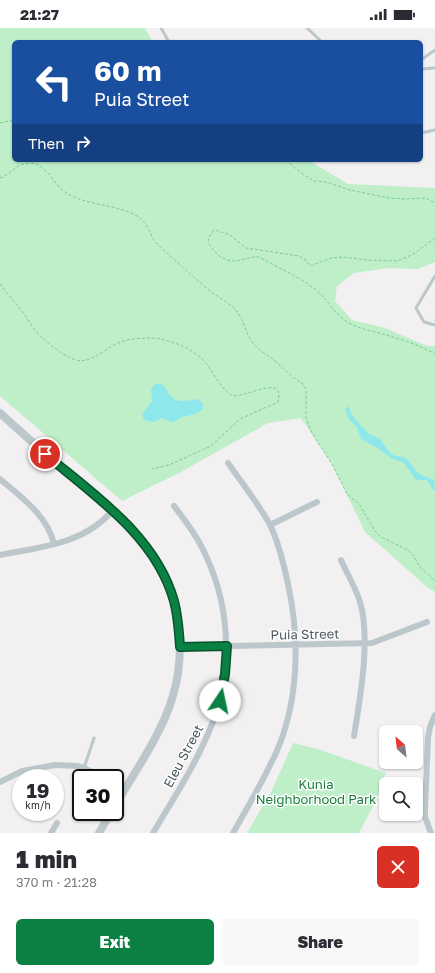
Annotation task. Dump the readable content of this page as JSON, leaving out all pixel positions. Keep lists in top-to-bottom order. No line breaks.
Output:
{"streets":{"street":["Puia Street","Eleu Street"]},"crossings":[["Puia Street","Eleu Street"]],"parks":["Kunia Neighborhood Park"],"north":"top left","page":{"status":"21:27","turn":["60 m","Puia Street"],"then":"Then","speed":"19 km/h","limit":"30","heading":["1 min","370 m · 21:28"],"buttons":["Exit","Share"]}}
